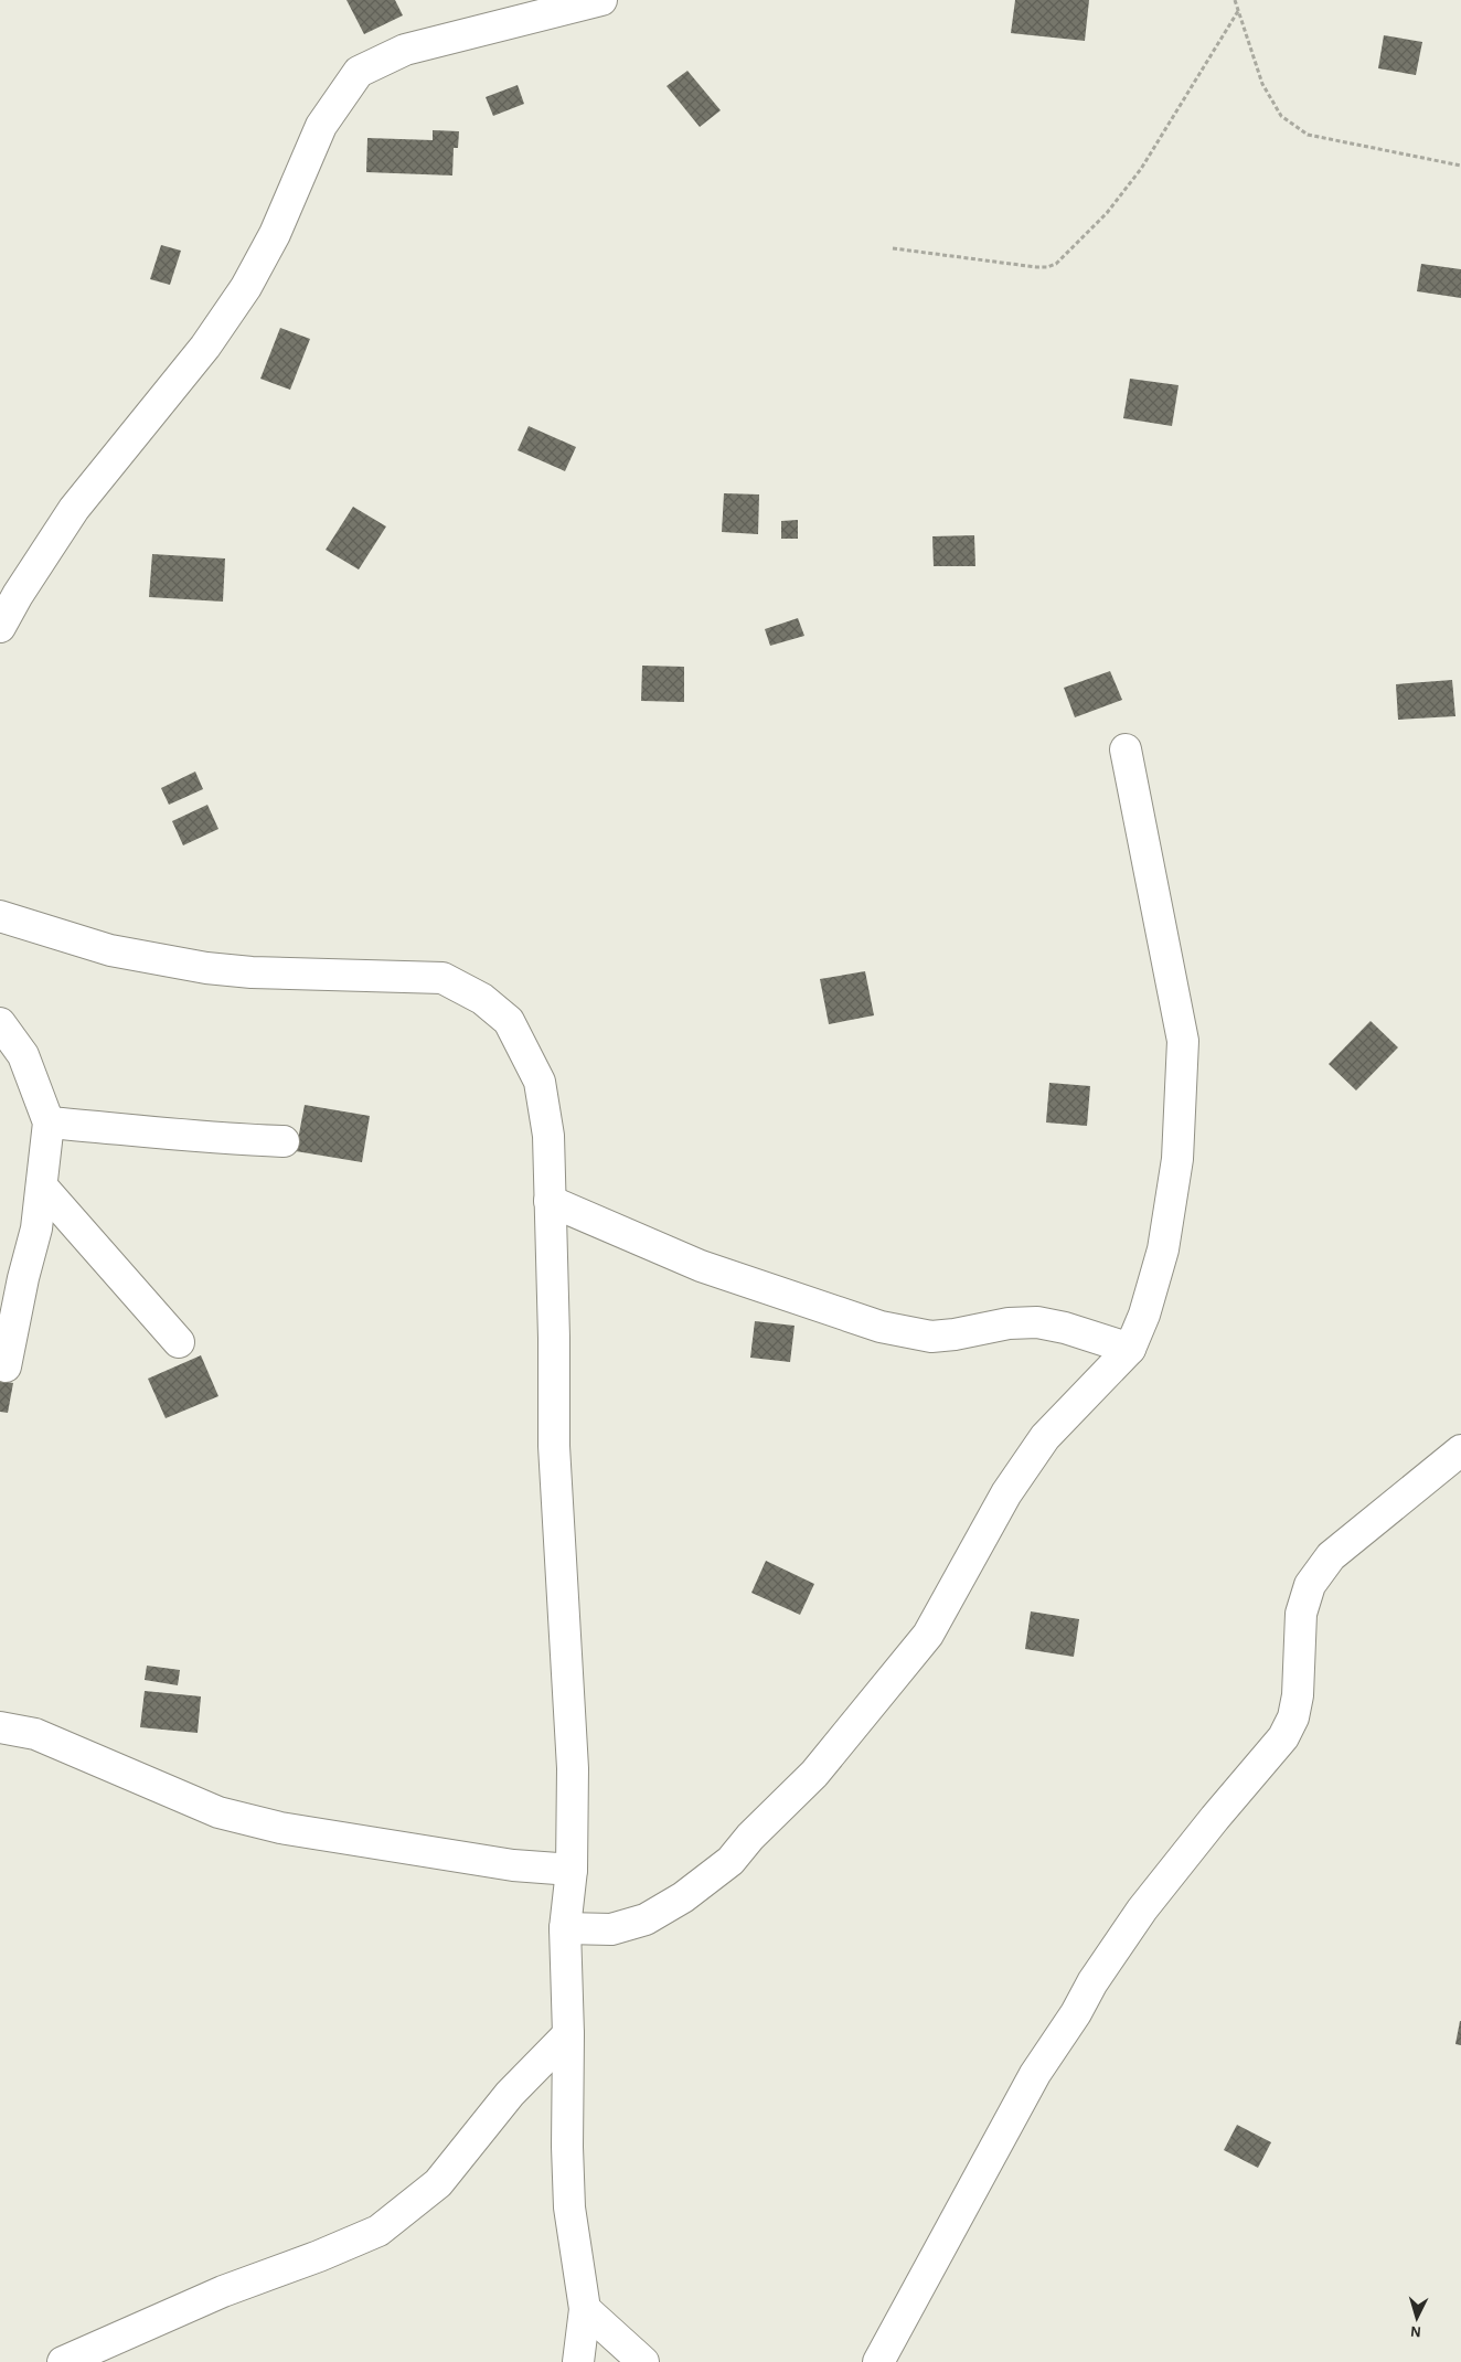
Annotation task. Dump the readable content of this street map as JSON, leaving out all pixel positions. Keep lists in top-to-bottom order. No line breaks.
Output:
{"north":"bottom"}
